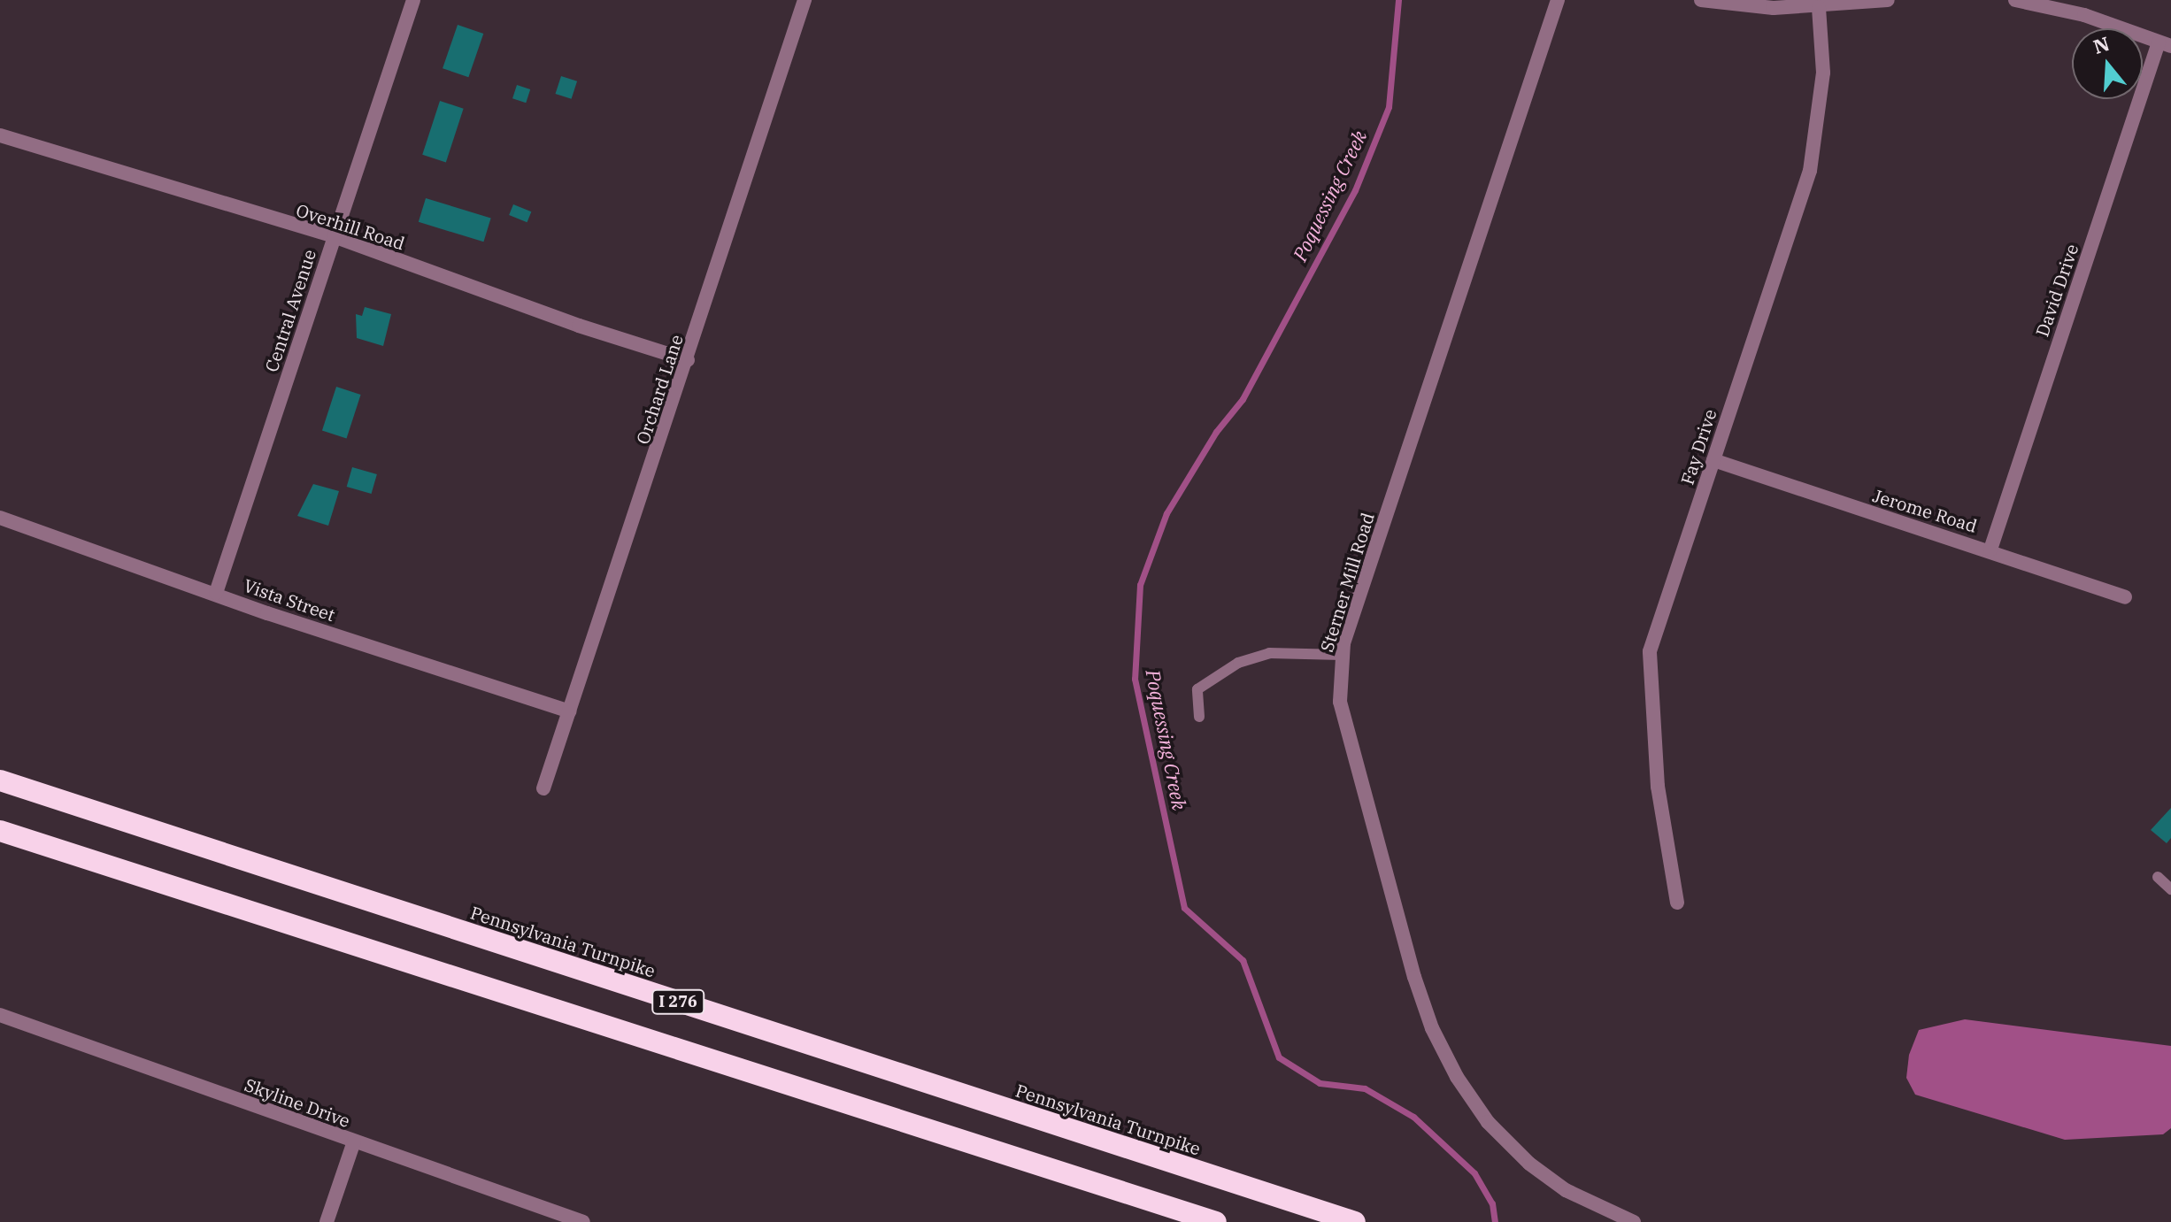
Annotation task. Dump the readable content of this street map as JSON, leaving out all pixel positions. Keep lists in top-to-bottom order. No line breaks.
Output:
{"streets":{"highway":["Pennsylvania Turnpike","I 276"],"street":["Overhill Road","David Drive","Central Avenue","Orchard Lane","Fay Drive","Jerome Road","Sterner Mill Road","Vista Street","Skyline Drive"]},"crossings":[["Overhill Road","Central Avenue"],["Overhill Road","Orchard Lane"],["David Drive","Jerome Road"],["Central Avenue","Vista Street"],["Orchard Lane","Vista Street"],["Fay Drive","Jerome Road"]],"water":["Poquessing Creek"],"north":"top"}
